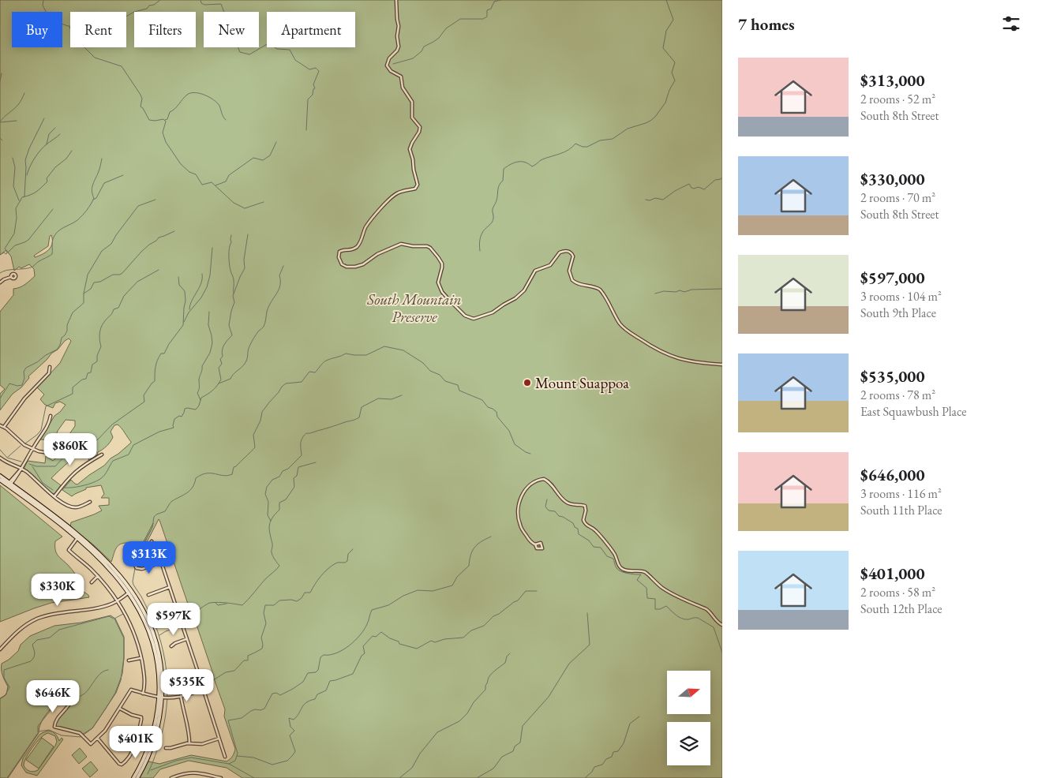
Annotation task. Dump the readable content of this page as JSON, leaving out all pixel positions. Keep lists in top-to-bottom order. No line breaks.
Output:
{"parks":["South Mountain Preserve"],"places":["Mount Suappoa"],"north":"right","page":{"heading":"7 homes","chip":["Buy","Rent","Filters","New","Apartment"],"list":[{"name":"$313,000","note":"2 rooms · 52 m² · South 8th Street"},{"name":"$330,000","note":"2 rooms · 70 m² · South 8th Street"},{"name":"$597,000","note":"3 rooms · 104 m² · South 9th Place"},{"name":"$535,000","note":"2 rooms · 78 m² · East Squawbush Place"},{"name":"$646,000","note":"3 rooms · 116 m² · South 11th Place"},{"name":"$401,000","note":"2 rooms · 58 m² · South 12th Place"}],"price":["$860K","$313K","$330K","$597K","$535K","$646K","$401K"]}}
